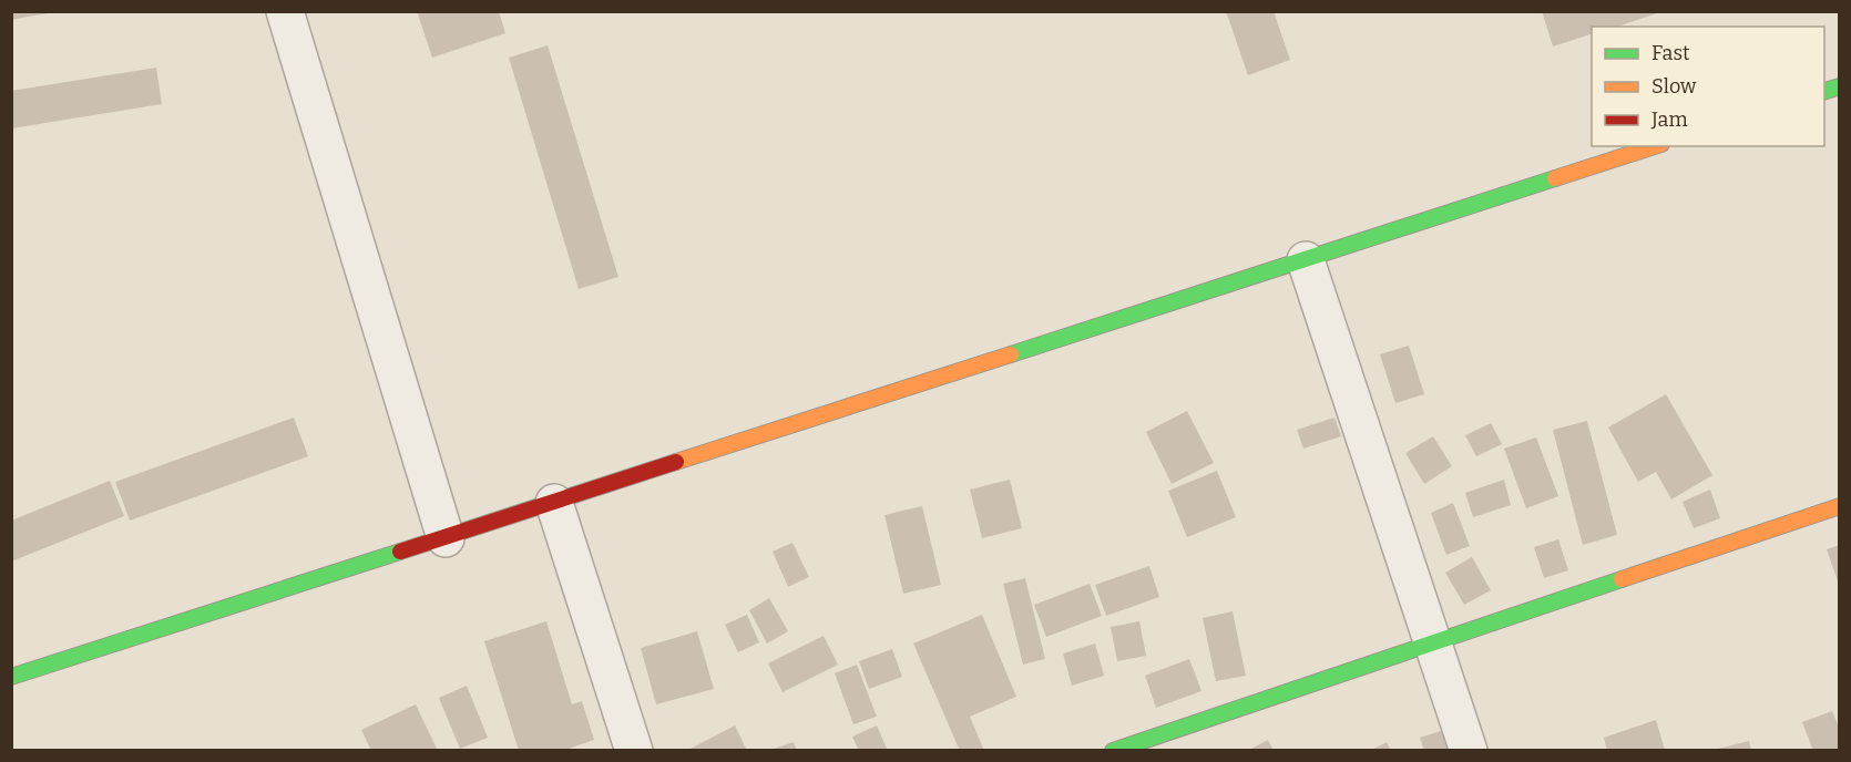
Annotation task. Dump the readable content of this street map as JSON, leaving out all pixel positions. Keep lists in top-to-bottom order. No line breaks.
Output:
{"legend":["Fast","Slow","Jam"]}
